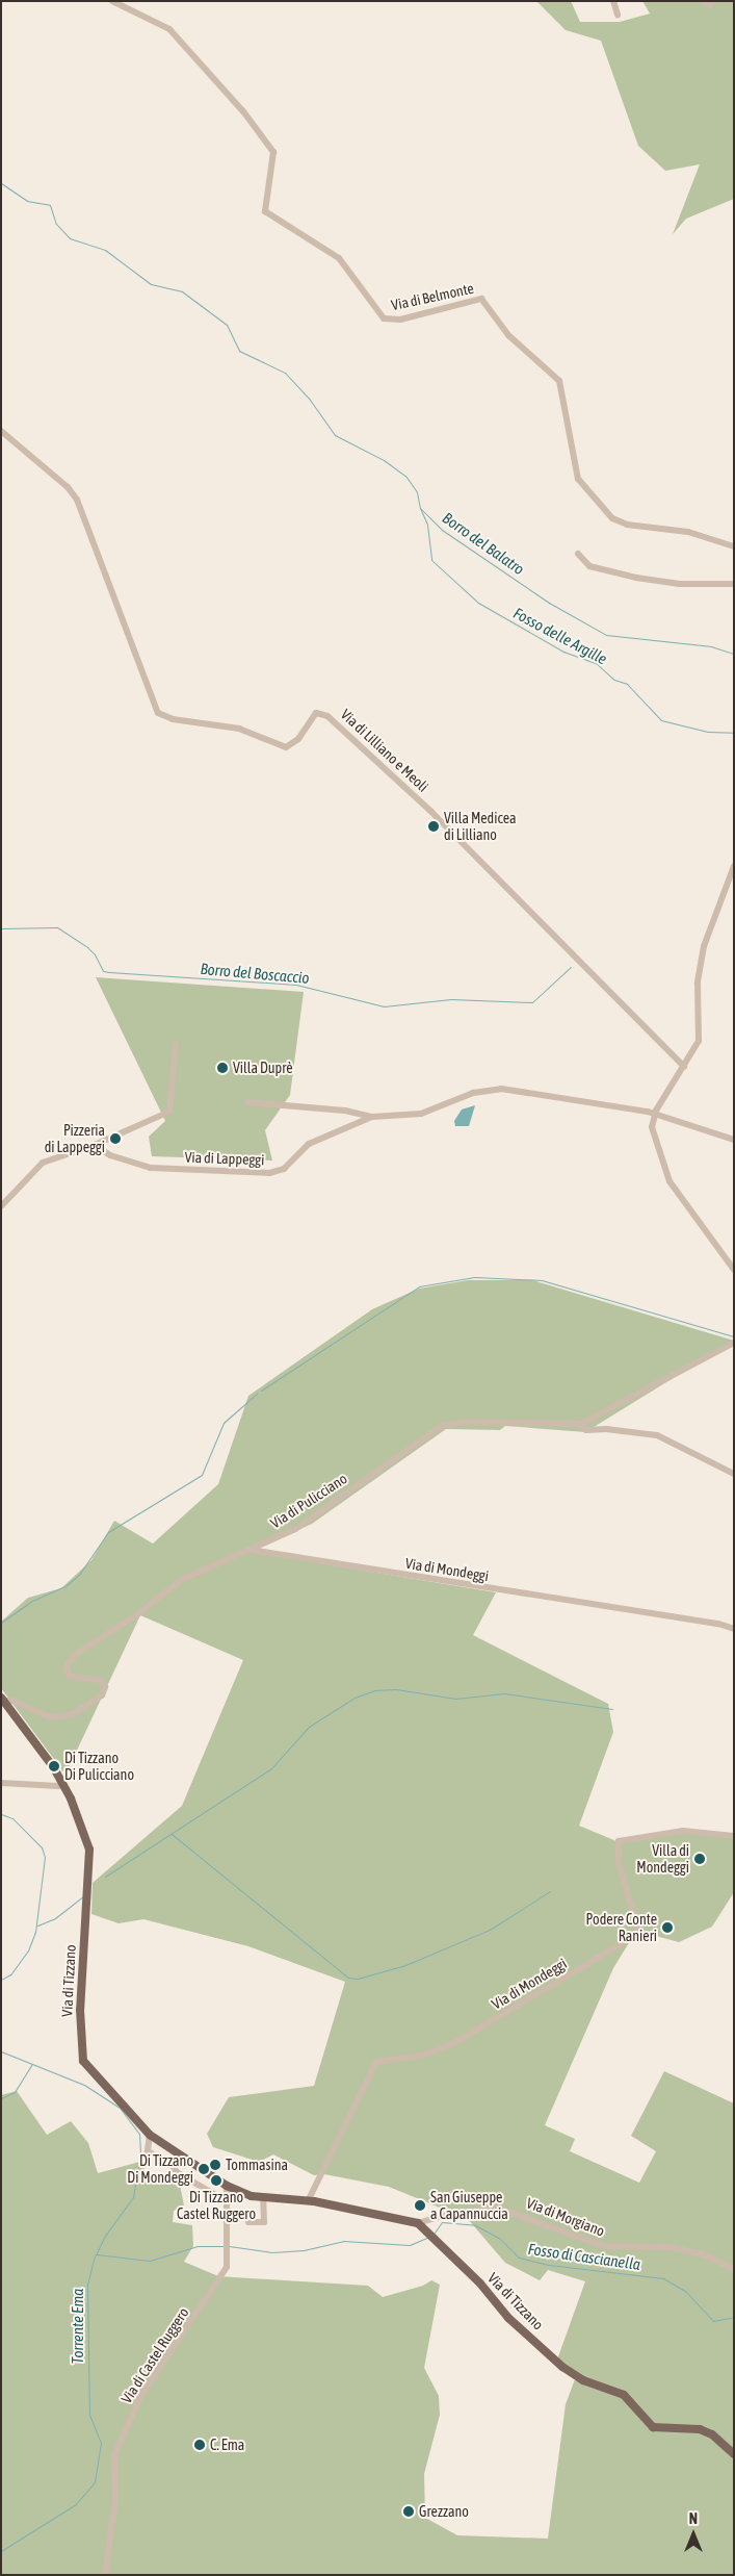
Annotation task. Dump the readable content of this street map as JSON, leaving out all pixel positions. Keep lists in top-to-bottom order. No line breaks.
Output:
{"streets":{"main road":["Via di Tizzano"],"street":["Via di Belmonte","Via di Lilliano e Meoli","Via di Lappeggi","Via di Pulicciano","Via di Mondeggi","Via di Morgiano","Via di Castel Ruggero"]},"crossings":[["Via di Pulicciano","Via di Mondeggi"],["Via di Pulicciano","Via di Tizzano"],["Via di Mondeggi","Via di Tizzano"],["Via di Tizzano","Via di Morgiano"],["Via di Tizzano","Via di Castel Ruggero"]],"water":["Borro del Balatro","Fosso delle Argille","Borro del Boscaccio","Fosso di Cascianella","Torrente Ema"],"places":["Villa Medicea di Lilliano","Villa Duprè","Pizzeria di Lappeggi","Di Tizzano Di Pulicciano","Villa di Mondeggi","Podere Conte Ranieri","Tommasina","Di Tizzano Di Mondeggi","Di Tizzano Castel Ruggero","San Giuseppe a Capannuccia","C. Ema","Grezzano"],"north":"top"}
